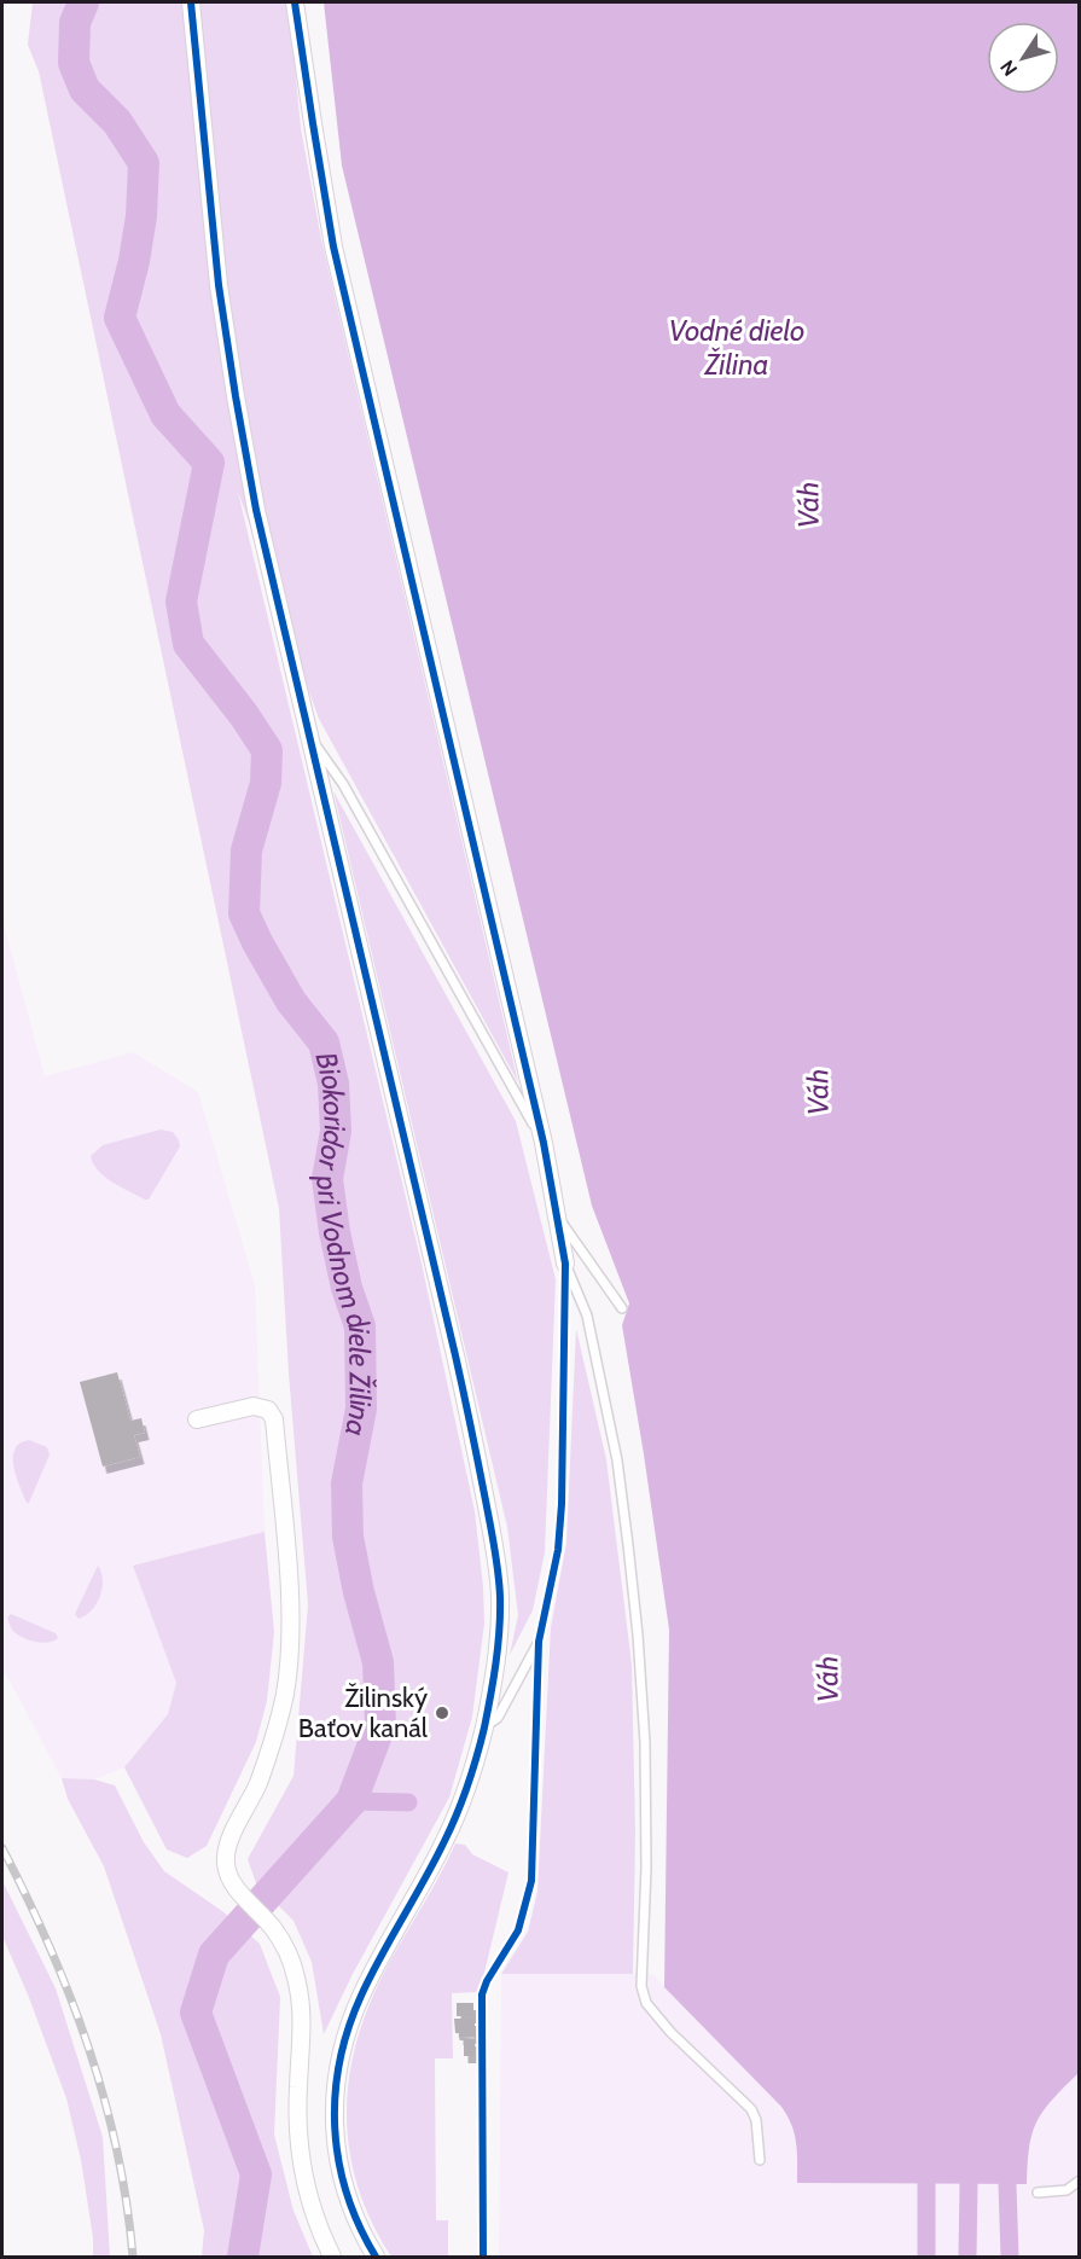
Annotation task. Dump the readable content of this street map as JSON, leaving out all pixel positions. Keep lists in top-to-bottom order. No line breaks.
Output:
{"water":["Vodné dielo Žilina","Váh","Biokoridor pri Vodnom diele Žilina"],"places":["Žilinský Baťov kanál"],"north":"bottom left"}
